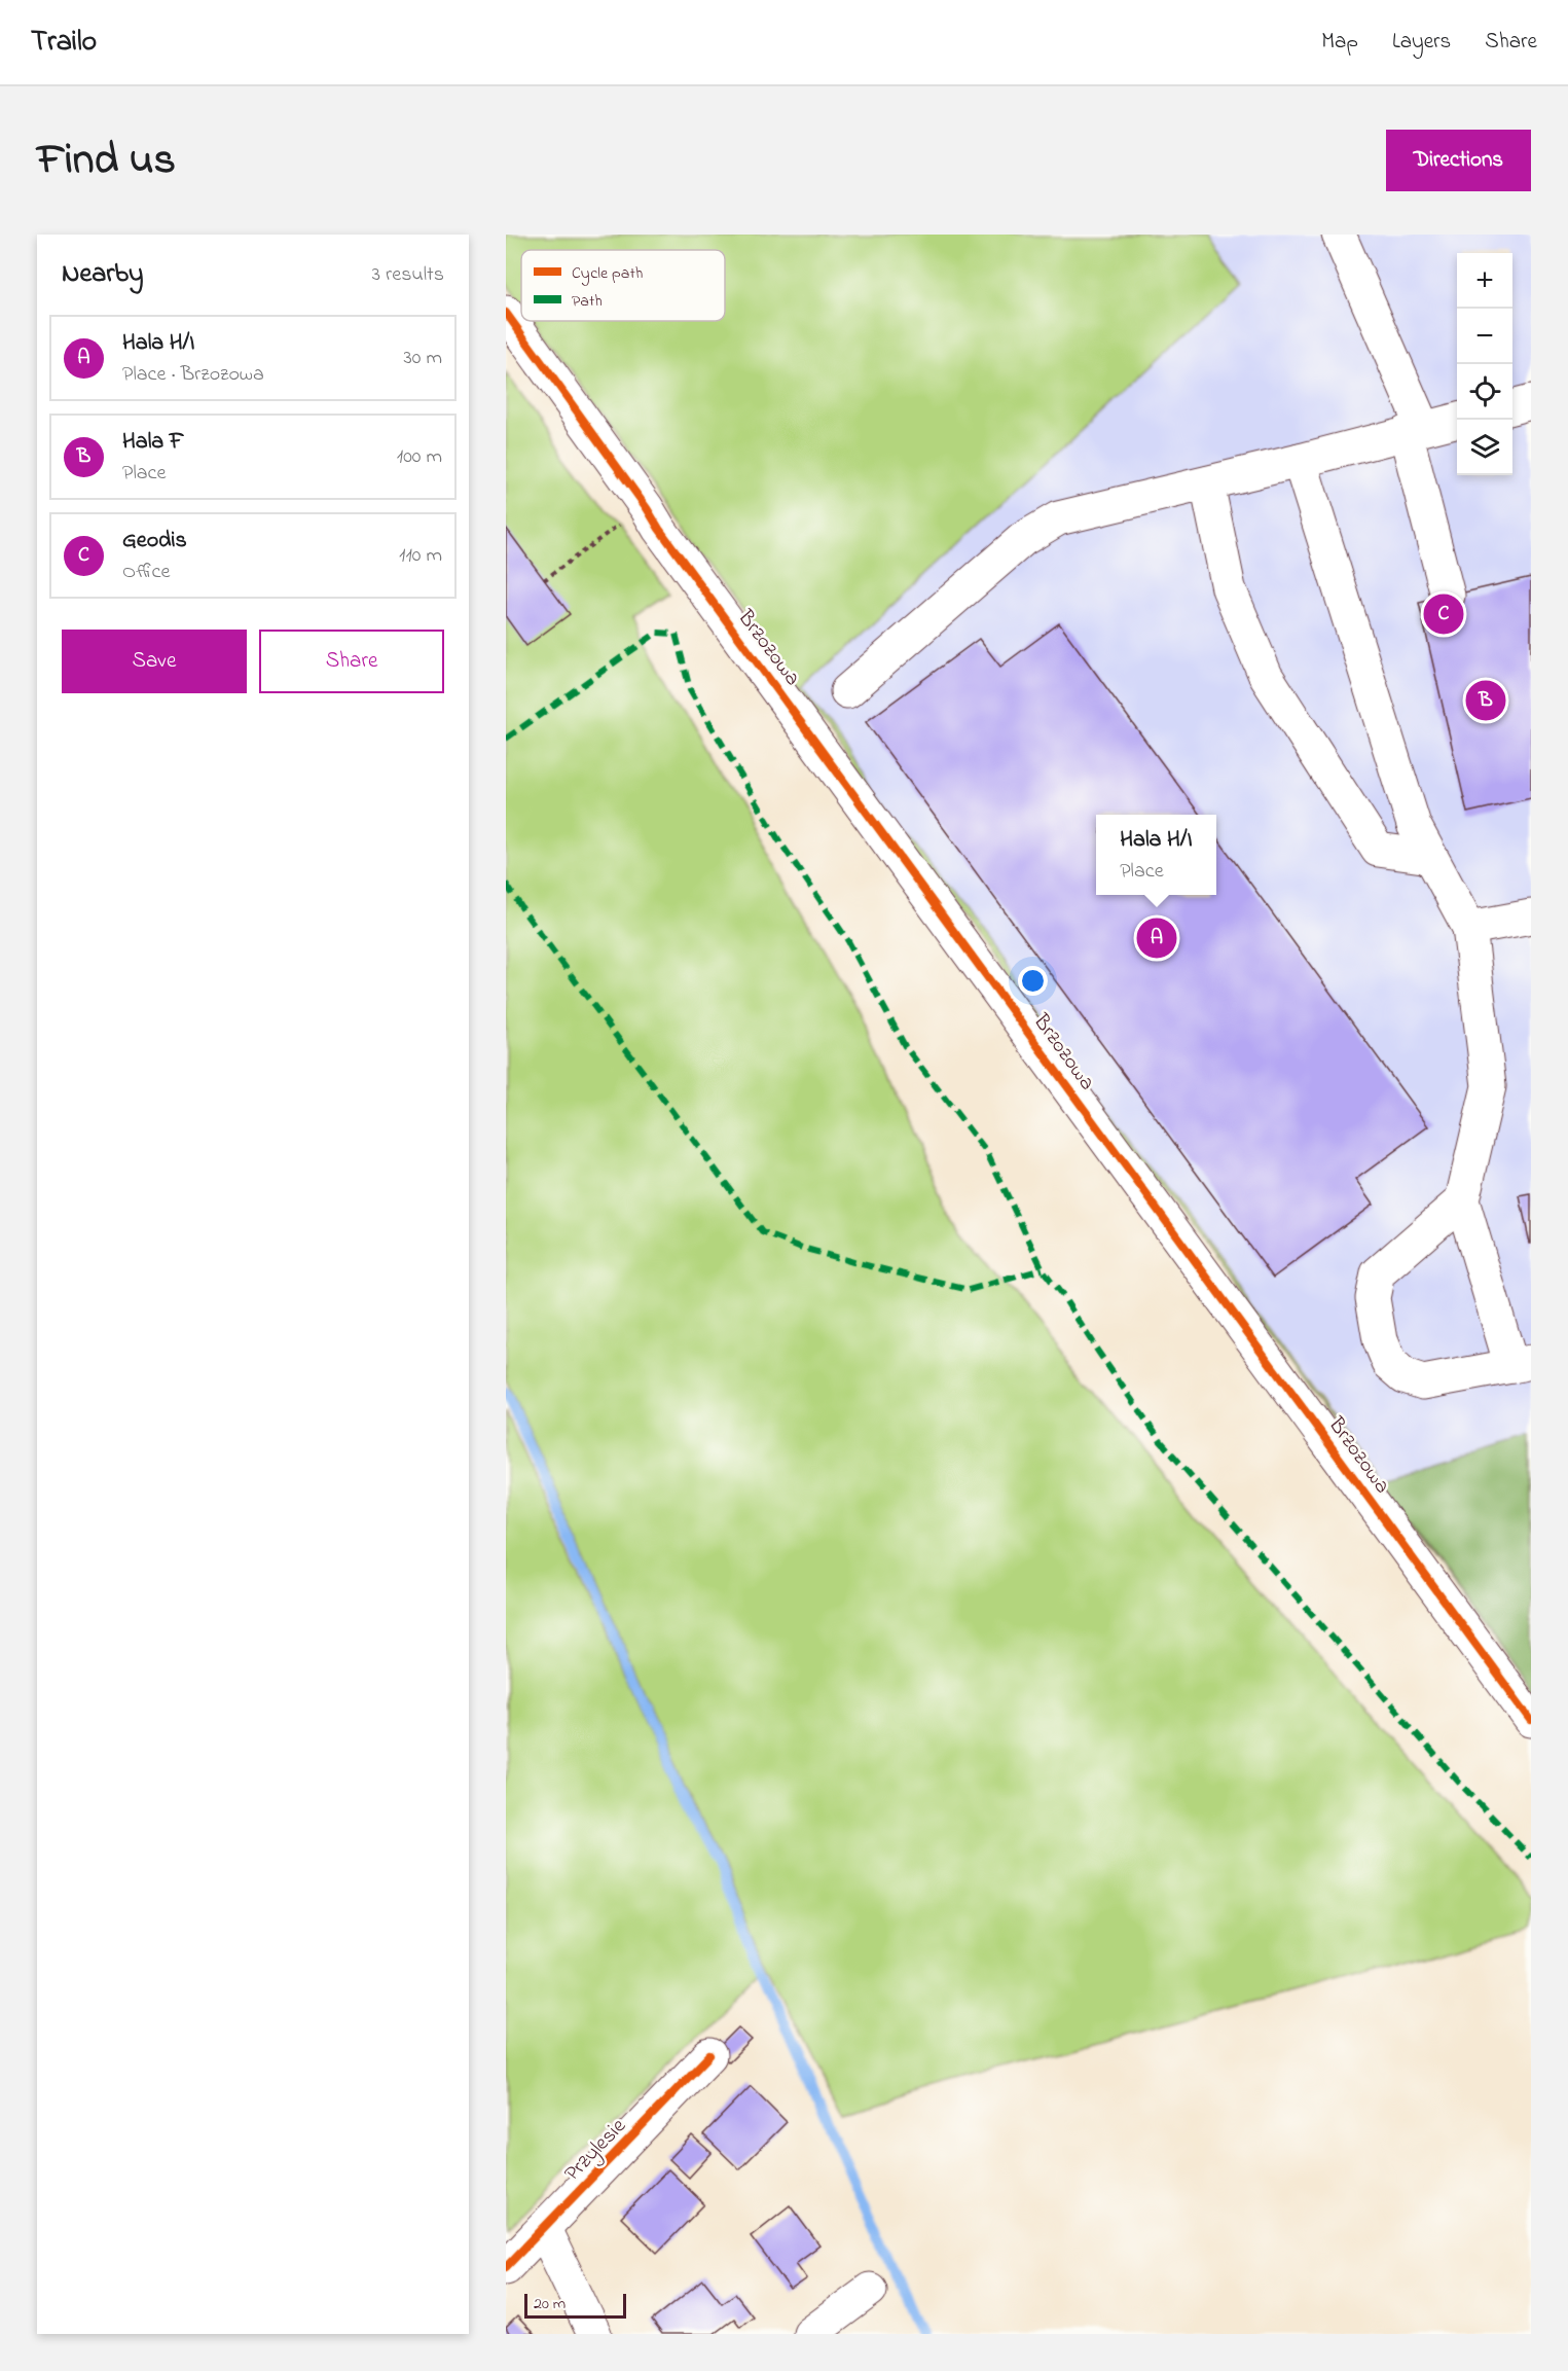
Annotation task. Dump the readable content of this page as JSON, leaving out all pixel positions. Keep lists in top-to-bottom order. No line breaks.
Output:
{"streets":{"street":["Brzozowa","Przylesie"]},"legend":["Cycle path","Path"],"scale_bar":"20 m","page":{"header":"Trailo","nav":["Map","Layers","Share"],"title":"Find us","buttons":["Directions",["Save","Share"]],"heading":["Nearby","3 results"],"map_buttons":["+","−"],"list":[{"mark":"A","name":"Hala H/I","note":"Place · Brzozowa","value":"30 m"},{"mark":"B","name":"Hala F","note":"Place","value":"100 m"},{"mark":"C","name":"Geodis","note":"Office","value":"110 m"}],"pins":["C","B","A"],"popup":["Hala H/I","Place"],"scale":"20 m"}}
